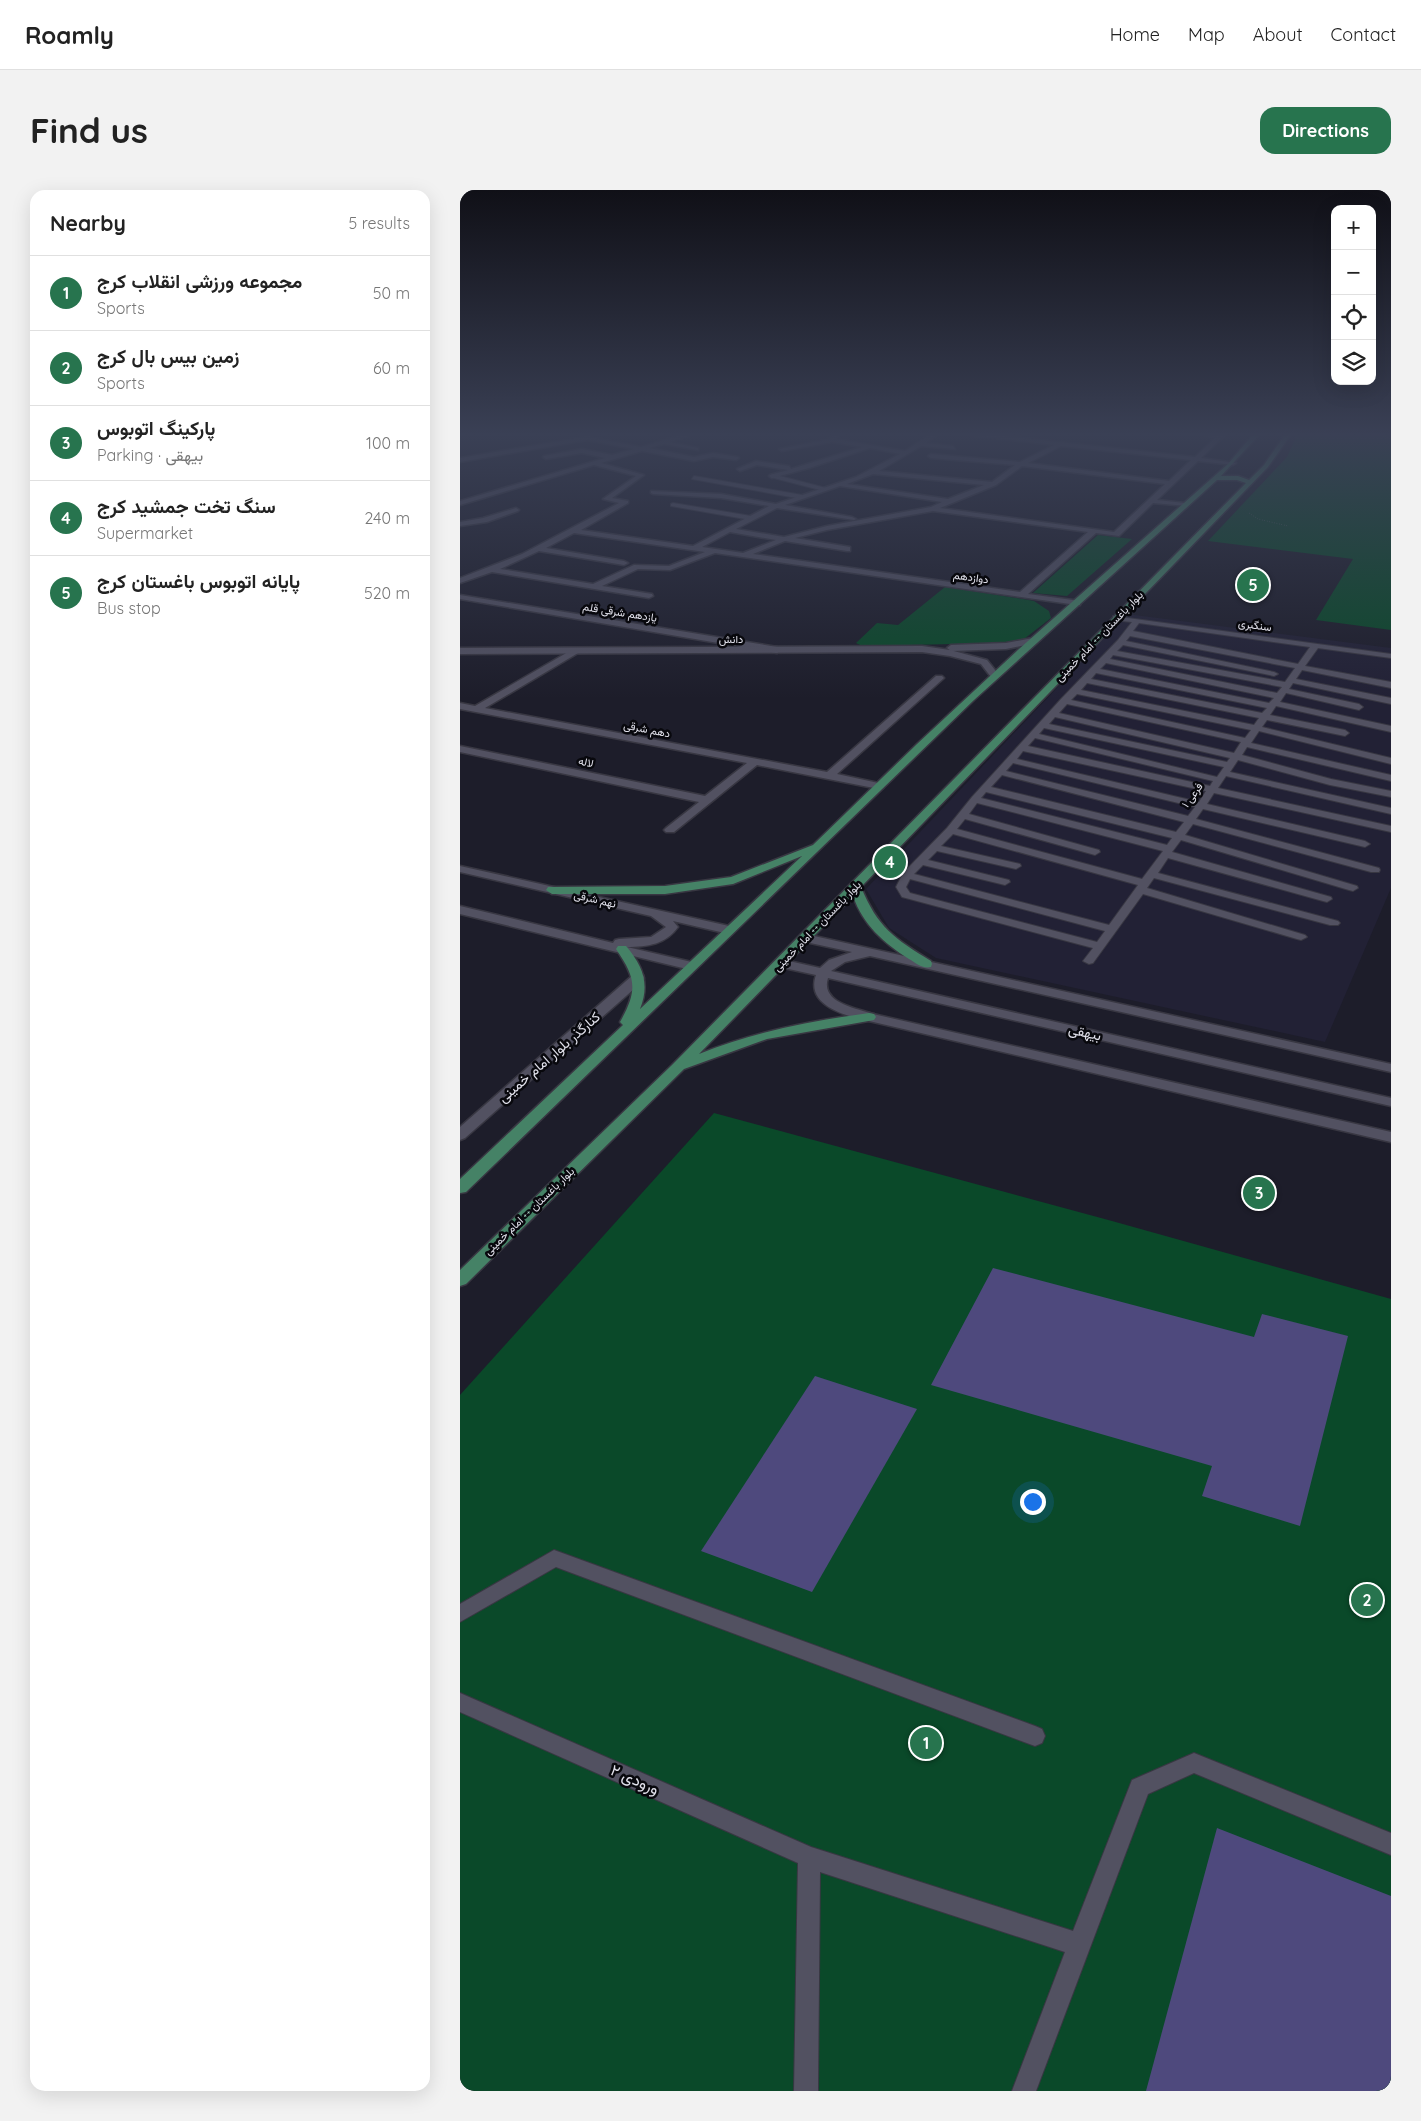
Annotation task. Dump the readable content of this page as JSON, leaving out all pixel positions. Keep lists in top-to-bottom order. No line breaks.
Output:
{"streets":{"main road":["بلوار باغستان -- امام خمینی"],"street":["دوازدهم","یازدهم شرقی قلم","دانش","دهم شرقی","لاله","نهم شرقی","بیهقی","کنارگذر بلوار امام خمینی"],"lane":["سنگبری","۱ فرعی","ورودی ۲"]},"crossings":[["یازدهم شرقی قلم","دانش"],["سنگبری","بلوار باغستان -- امام خمینی"],["سنگبری","۱ فرعی"],["بلوار باغستان -- امام خمینی","بیهقی"]],"page":{"header":"Roamly","nav":["Home","Map","About","Contact"],"buttons":"Directions","title":"Find us","heading":["Nearby","5 results"],"map_buttons":["+","−"],"list":[{"mark":"1","name":"مجموعه ورزشی انقلاب کرج","note":"Sports","value":"50 m"},{"mark":"2","name":"زمین بیس بال کرج","note":"Sports","value":"60 m"},{"mark":"3","name":"پارکینگ اتوبوس","note":"Parking · بیهقی","value":"100 m"},{"mark":"4","name":"سنگ تخت جمشید کرج","note":"Supermarket","value":"240 m"},{"mark":"5","name":"پایانه اتوبوس باغستان کرج","note":"Bus stop","value":"520 m"}],"pins":["5","4","3","2","1"]}}
